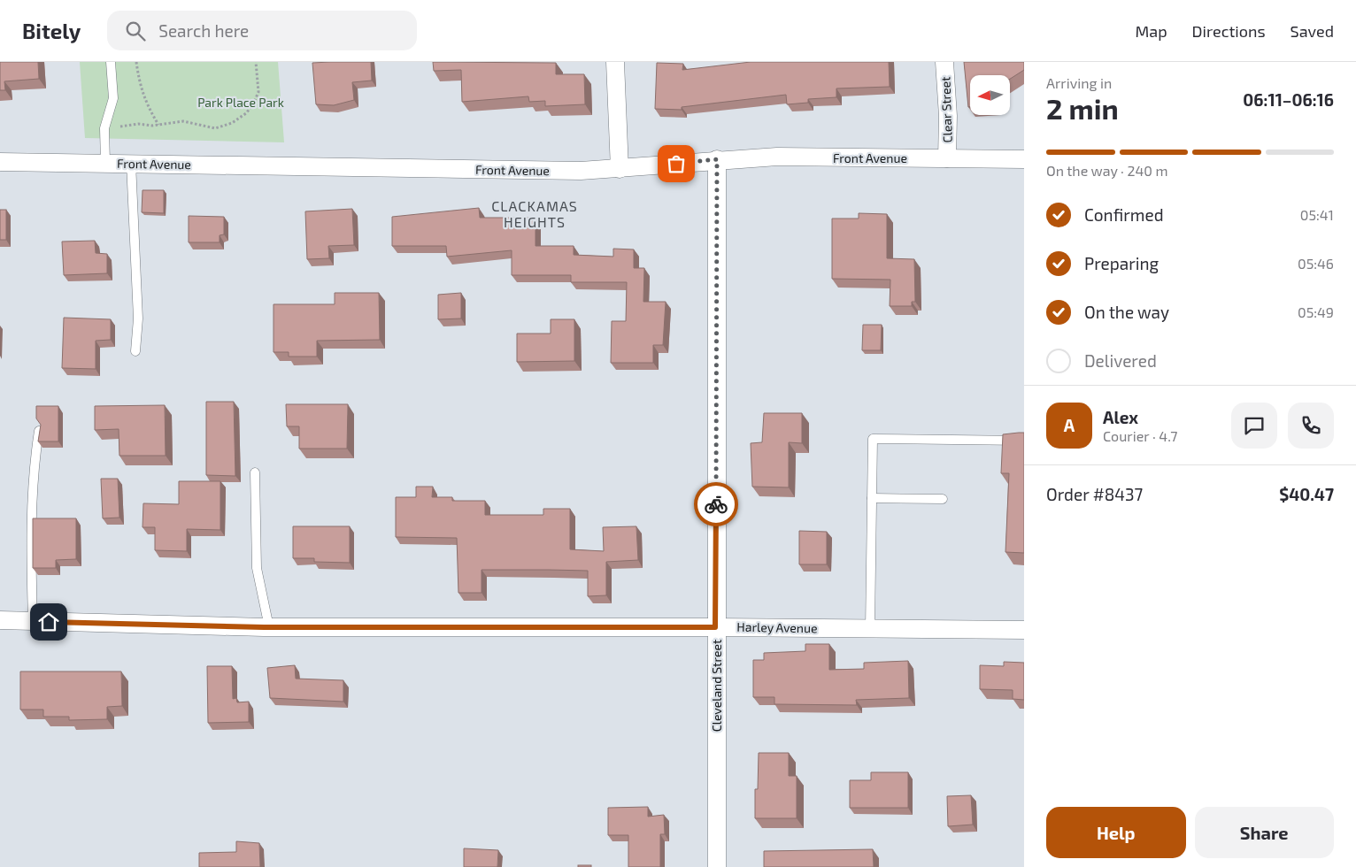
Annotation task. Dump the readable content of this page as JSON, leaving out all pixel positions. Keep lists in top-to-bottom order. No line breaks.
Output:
{"streets":{"street":["Clear Street","Front Avenue","Harley Avenue","Cleveland Street"]},"crossings":[["Clear Street","Front Avenue"],["Front Avenue","Cleveland Street"],["Harley Avenue","Cleveland Street"]],"districts":["CLACKAMAS HEIGHTS"],"parks":["Park Place Park"],"north":"left","page":{"header":"Bitely","search":"Search here","nav":["Map","Directions","Saved"],"heading":["2 min","Arriving in","06:11–06:16"],"panel":["Alex","Courier · 4.7","Order #8437","$40.47"],"bar":"On the way · 240 m","list":[["Confirmed","05:41"],["Preparing","05:46"],["On the way","05:49"],"Delivered"],"round":"A","buttons":["Help","Share"]}}
